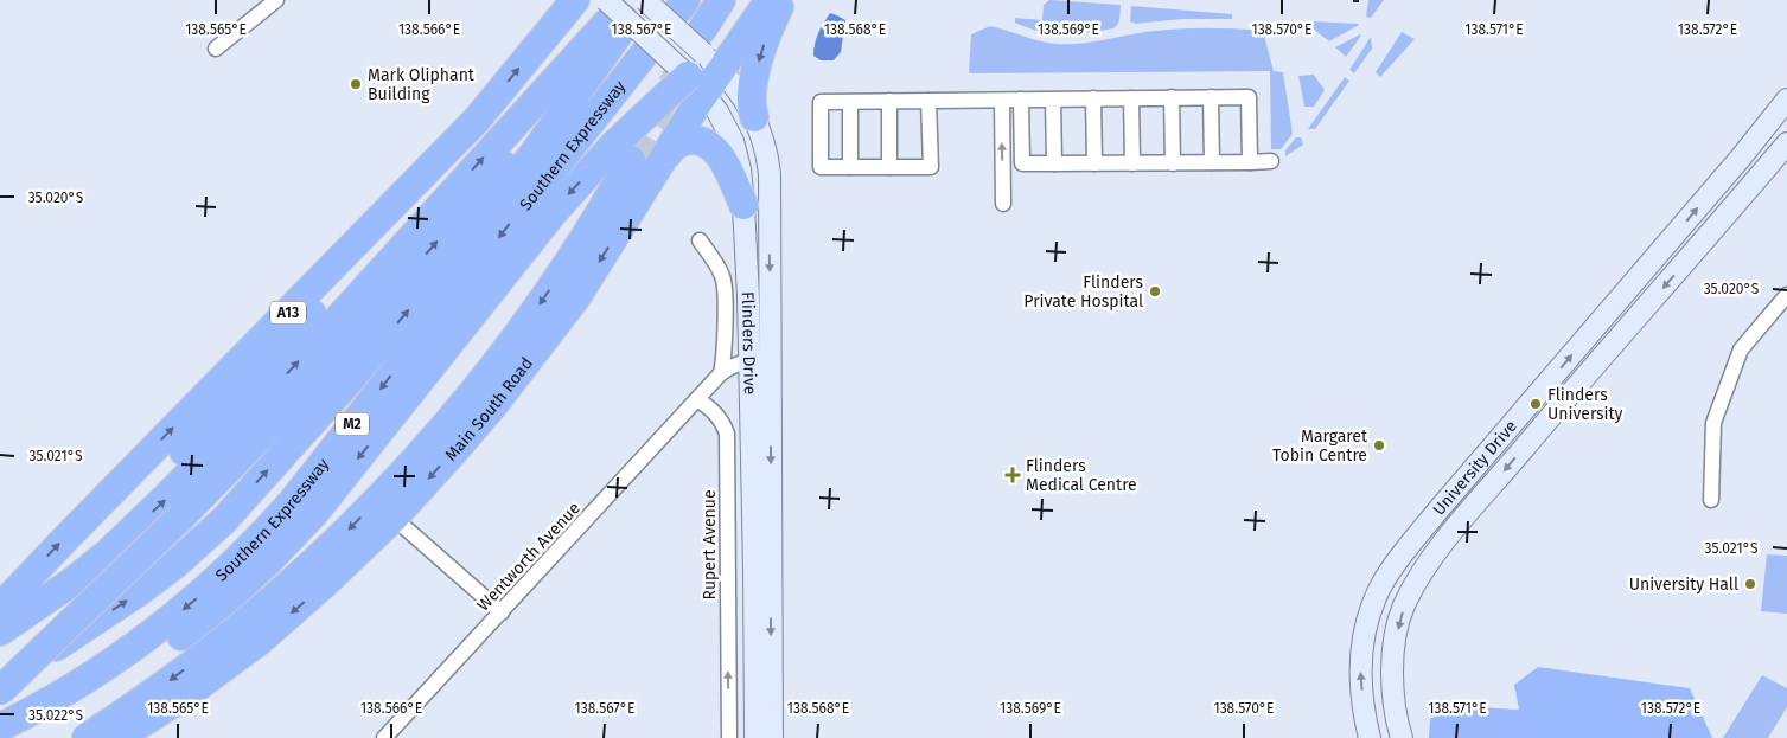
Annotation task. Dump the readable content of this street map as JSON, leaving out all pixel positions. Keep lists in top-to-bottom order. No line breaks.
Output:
{"streets":{"highway":["Southern Expressway","A13","Main South Road","M2"],"street":["Flinders Drive","University Drive","Rupert Avenue","Wentworth Avenue"]},"crossings":[["Southern Expressway","Flinders Drive"],["Flinders Drive","Main South Road"],["Rupert Avenue","Wentworth Avenue"]],"one_way":["Rupert Avenue"],"places":{"other":["Mark Oliphant Building","Flinders Private Hospital","Flinders University","Margaret Tobin Centre","University Hall"],"health":["Flinders Medical Centre"]},"coordinates":["138.565°E","138.566°E","138.567°E","138.568°E","138.569°E","138.570°E","138.571°E","138.572°E","35.020°S","35.021°S","35.022°S"]}
